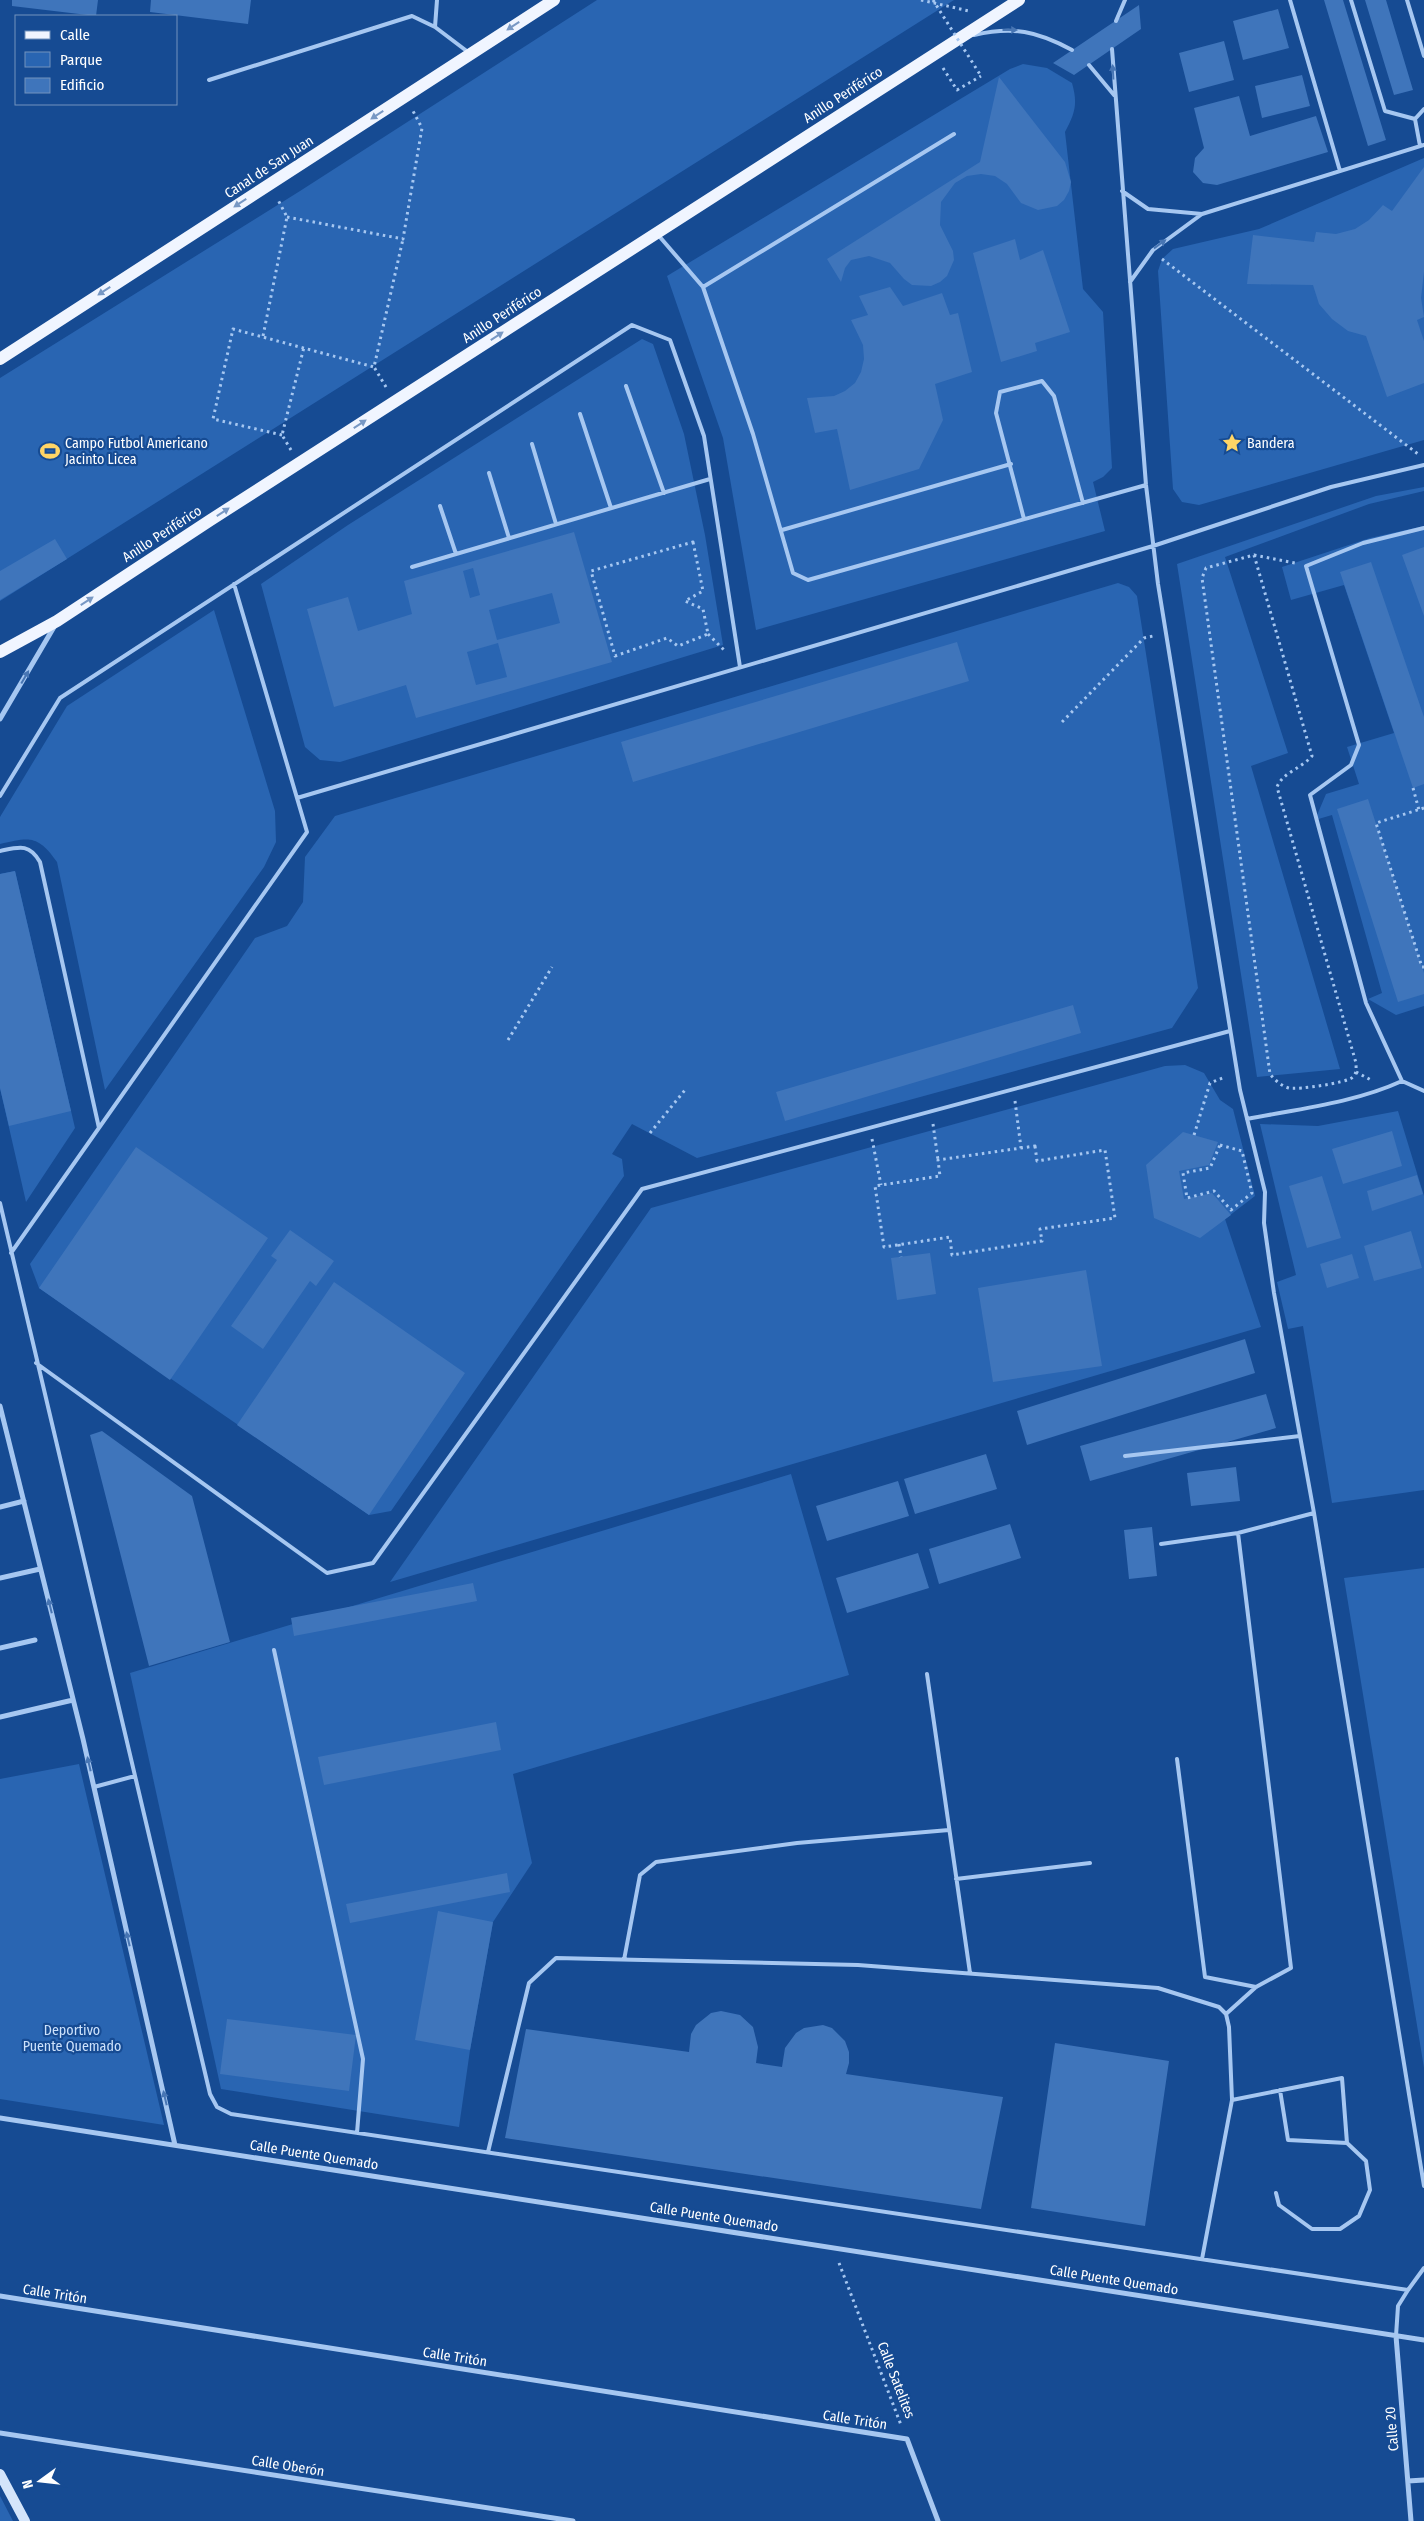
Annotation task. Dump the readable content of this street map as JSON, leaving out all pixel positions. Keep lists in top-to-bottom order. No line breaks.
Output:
{"streets":{"main road":["Anillo Periférico","Canal de San Juan"],"street":["Calle Puente Quemado","Calle Tritón","Calle Satelites","Calle 20","Calle Oberón"]},"crossings":[["Calle Puente Quemado","Calle Satelites"],["Calle Puente Quemado","Calle 20"],["Calle Tritón","Calle Satelites"]],"one_way":["Anillo Periférico","Canal de San Juan"],"parks":["Deportivo Puente Quemado"],"places":{"place":["Bandera"],"sports":["Campo Futbol Americano Jacinto Licea"]},"legend":["Calle","Parque","Edificio"],"north":"left"}
